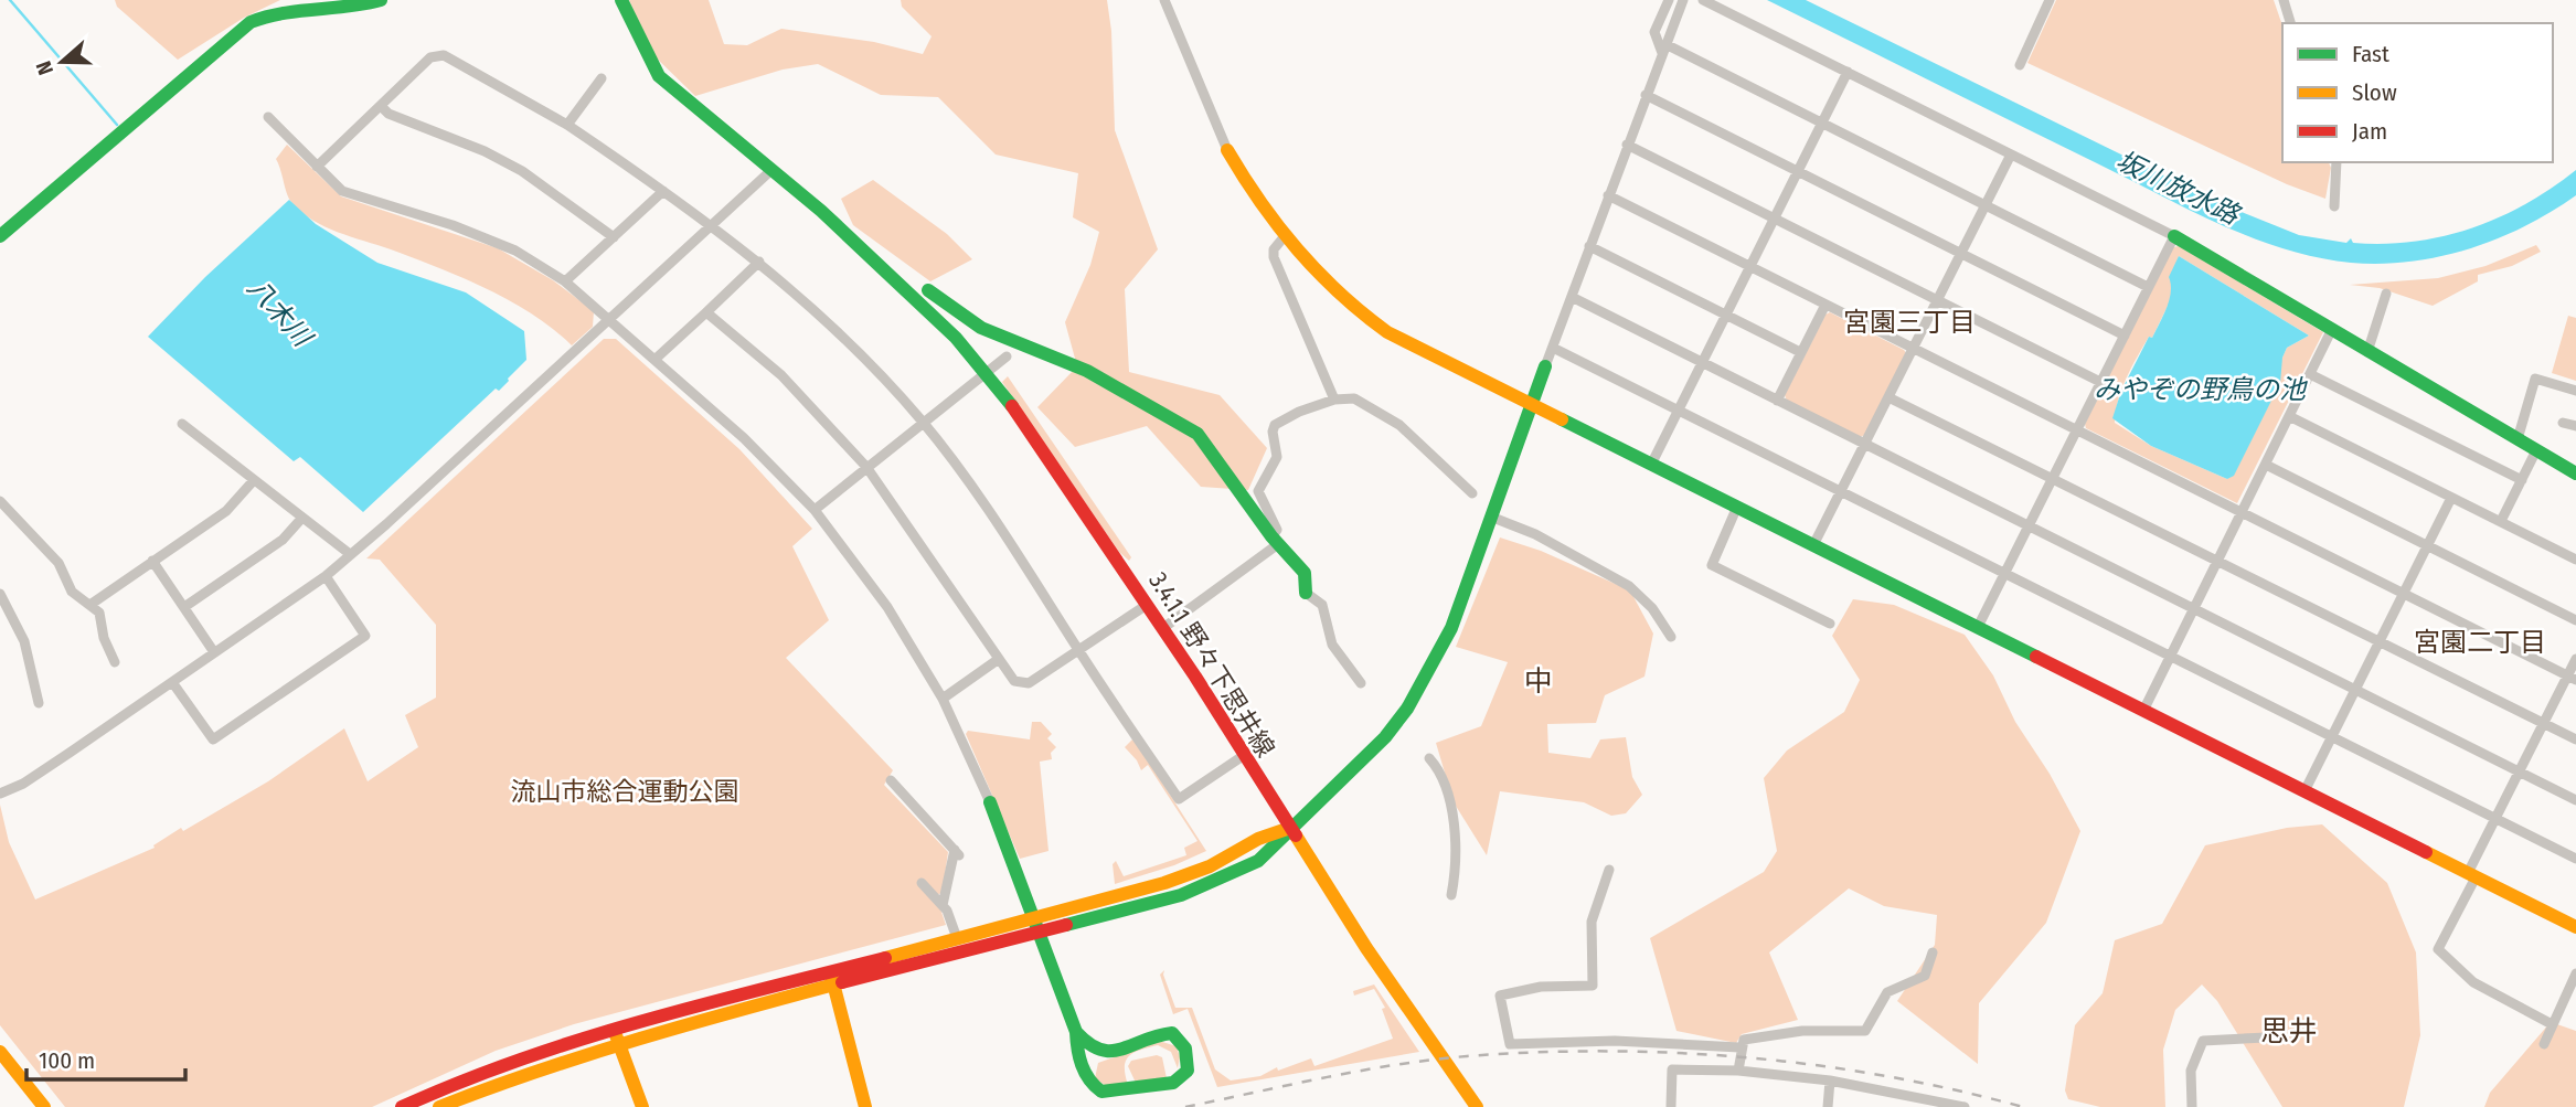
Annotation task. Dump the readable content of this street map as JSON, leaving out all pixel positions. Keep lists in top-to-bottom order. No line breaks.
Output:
{"streets":{"street":["3.4.1.1 野々下思井線"]},"districts":["宮園三丁目","宮園二丁目","中","思井"],"water":["坂川放水路","八木川","みやぞの野鳥の池"],"parks":["流山市総合運動公園"],"legend":["Fast","Slow","Jam"],"scale_bar":"100 m","north":"left"}
